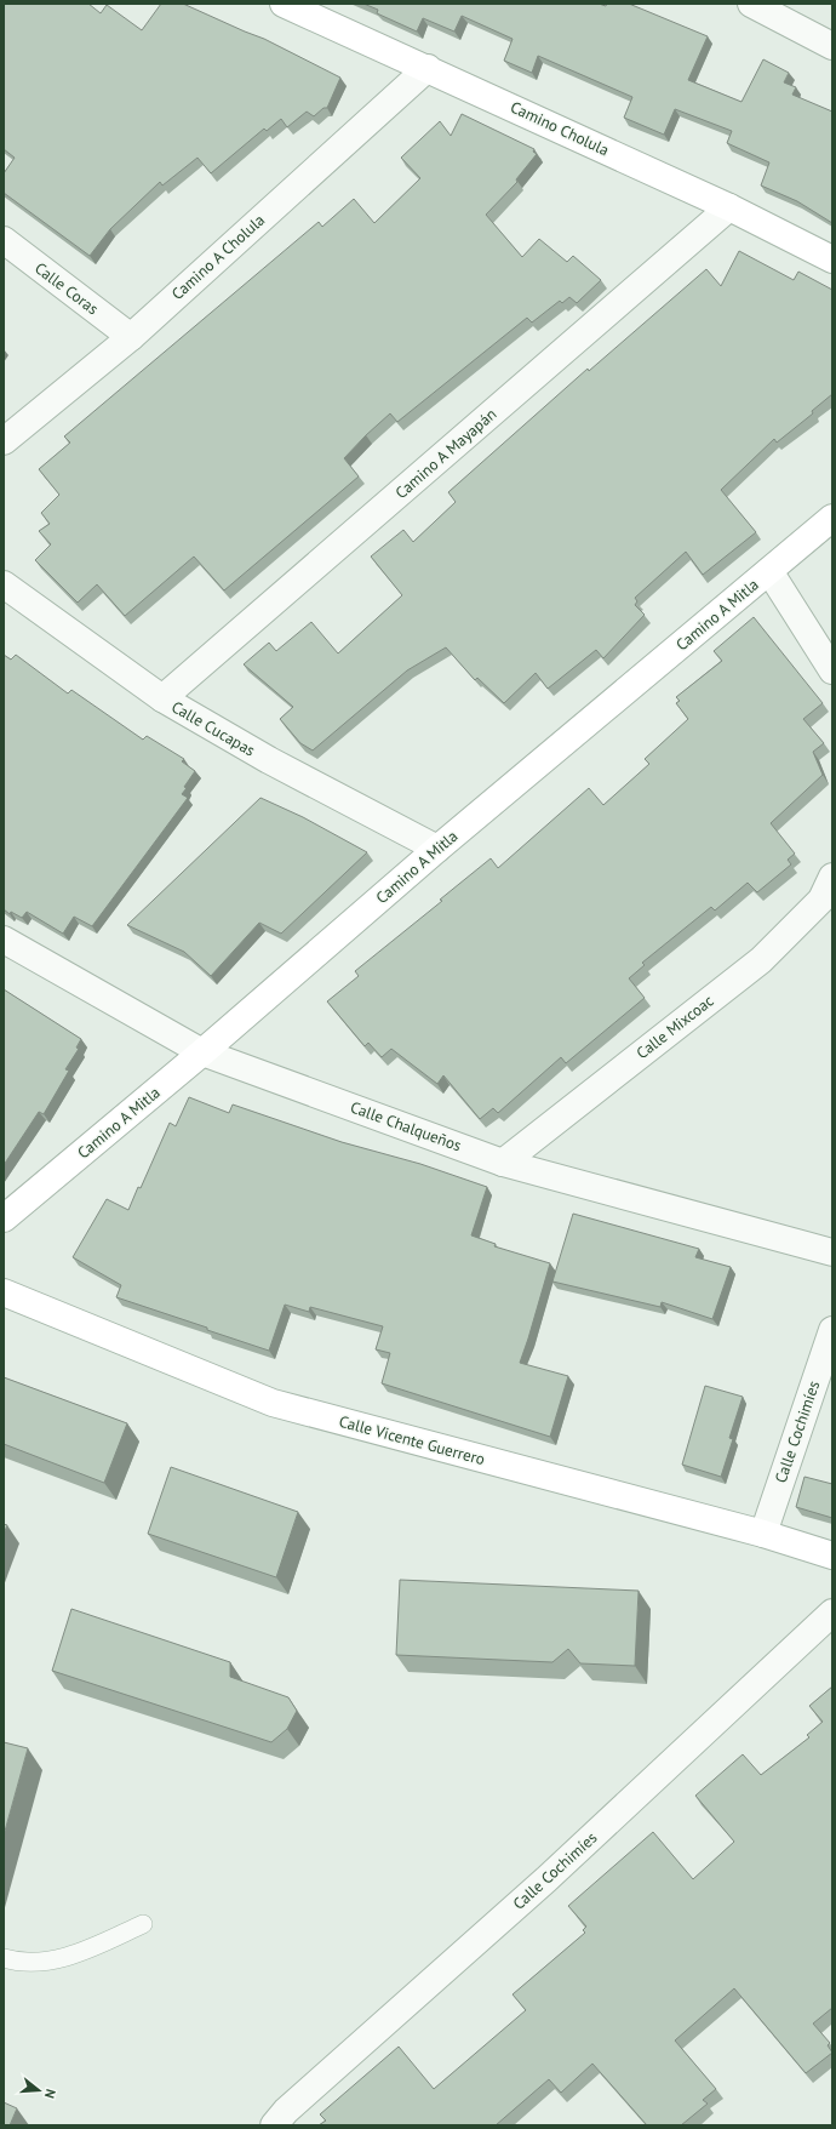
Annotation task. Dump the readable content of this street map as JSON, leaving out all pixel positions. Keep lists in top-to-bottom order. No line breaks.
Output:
{"streets":{"street":["Camino Cholula","Camino A Cholula","Calle Coras","Camino A Mayapán","Camino A Mitla","Calle Cucapas","Calle Mixcoac","Calle Chalqueños","Calle Cochimíes","Calle Vicente Guerrero"]},"crossings":[["Camino Cholula","Camino A Cholula"],["Camino Cholula","Camino A Mayapán"],["Camino A Cholula","Calle Coras"],["Camino A Mayapán","Calle Cucapas"],["Camino A Mitla","Calle Cucapas"],["Camino A Mitla","Calle Chalqueños"],["Calle Mixcoac","Calle Chalqueños"],["Calle Cochimíes","Calle Vicente Guerrero"]],"north":"right"}
